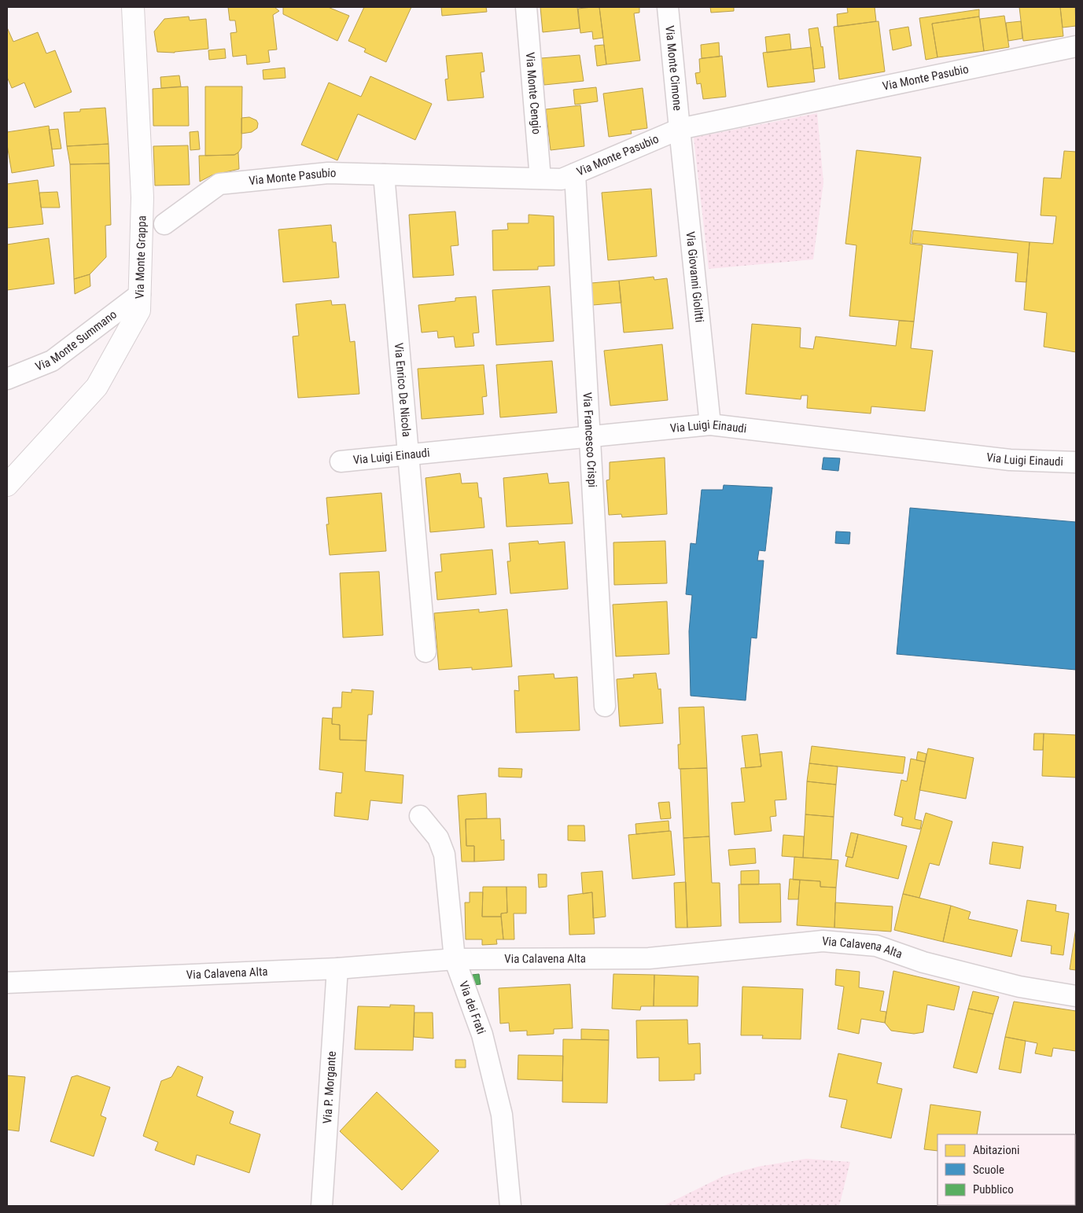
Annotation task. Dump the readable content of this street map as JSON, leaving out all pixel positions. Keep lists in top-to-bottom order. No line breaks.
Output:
{"streets":{"street":["Via Monte Cimone","Via Monte Pasubio","Via Monte Cengio","Via Monte Grappa","Via Giovanni Giolitti","Via Monte Summano","Via Enrico De Nicola","Via Luigi Einaudi","Via Francesco Crispi","Via Calavena Alta","Via dei Frati","Via P. Morgante"]},"crossings":[["Via Monte Cimone","Via Monte Pasubio"],["Via Monte Cimone","Via Giovanni Giolitti"],["Via Monte Pasubio","Via Monte Cengio"],["Via Monte Pasubio","Via Giovanni Giolitti"],["Via Monte Pasubio","Via Enrico De Nicola"],["Via Monte Pasubio","Via Francesco Crispi"],["Via Monte Grappa","Via Monte Summano"],["Via Giovanni Giolitti","Via Luigi Einaudi"],["Via Enrico De Nicola","Via Luigi Einaudi"],["Via Luigi Einaudi","Via Francesco Crispi"],["Via Calavena Alta","Via dei Frati"],["Via Calavena Alta","Via P. Morgante"]],"legend":["Abitazioni","Scuole","Pubblico"]}
